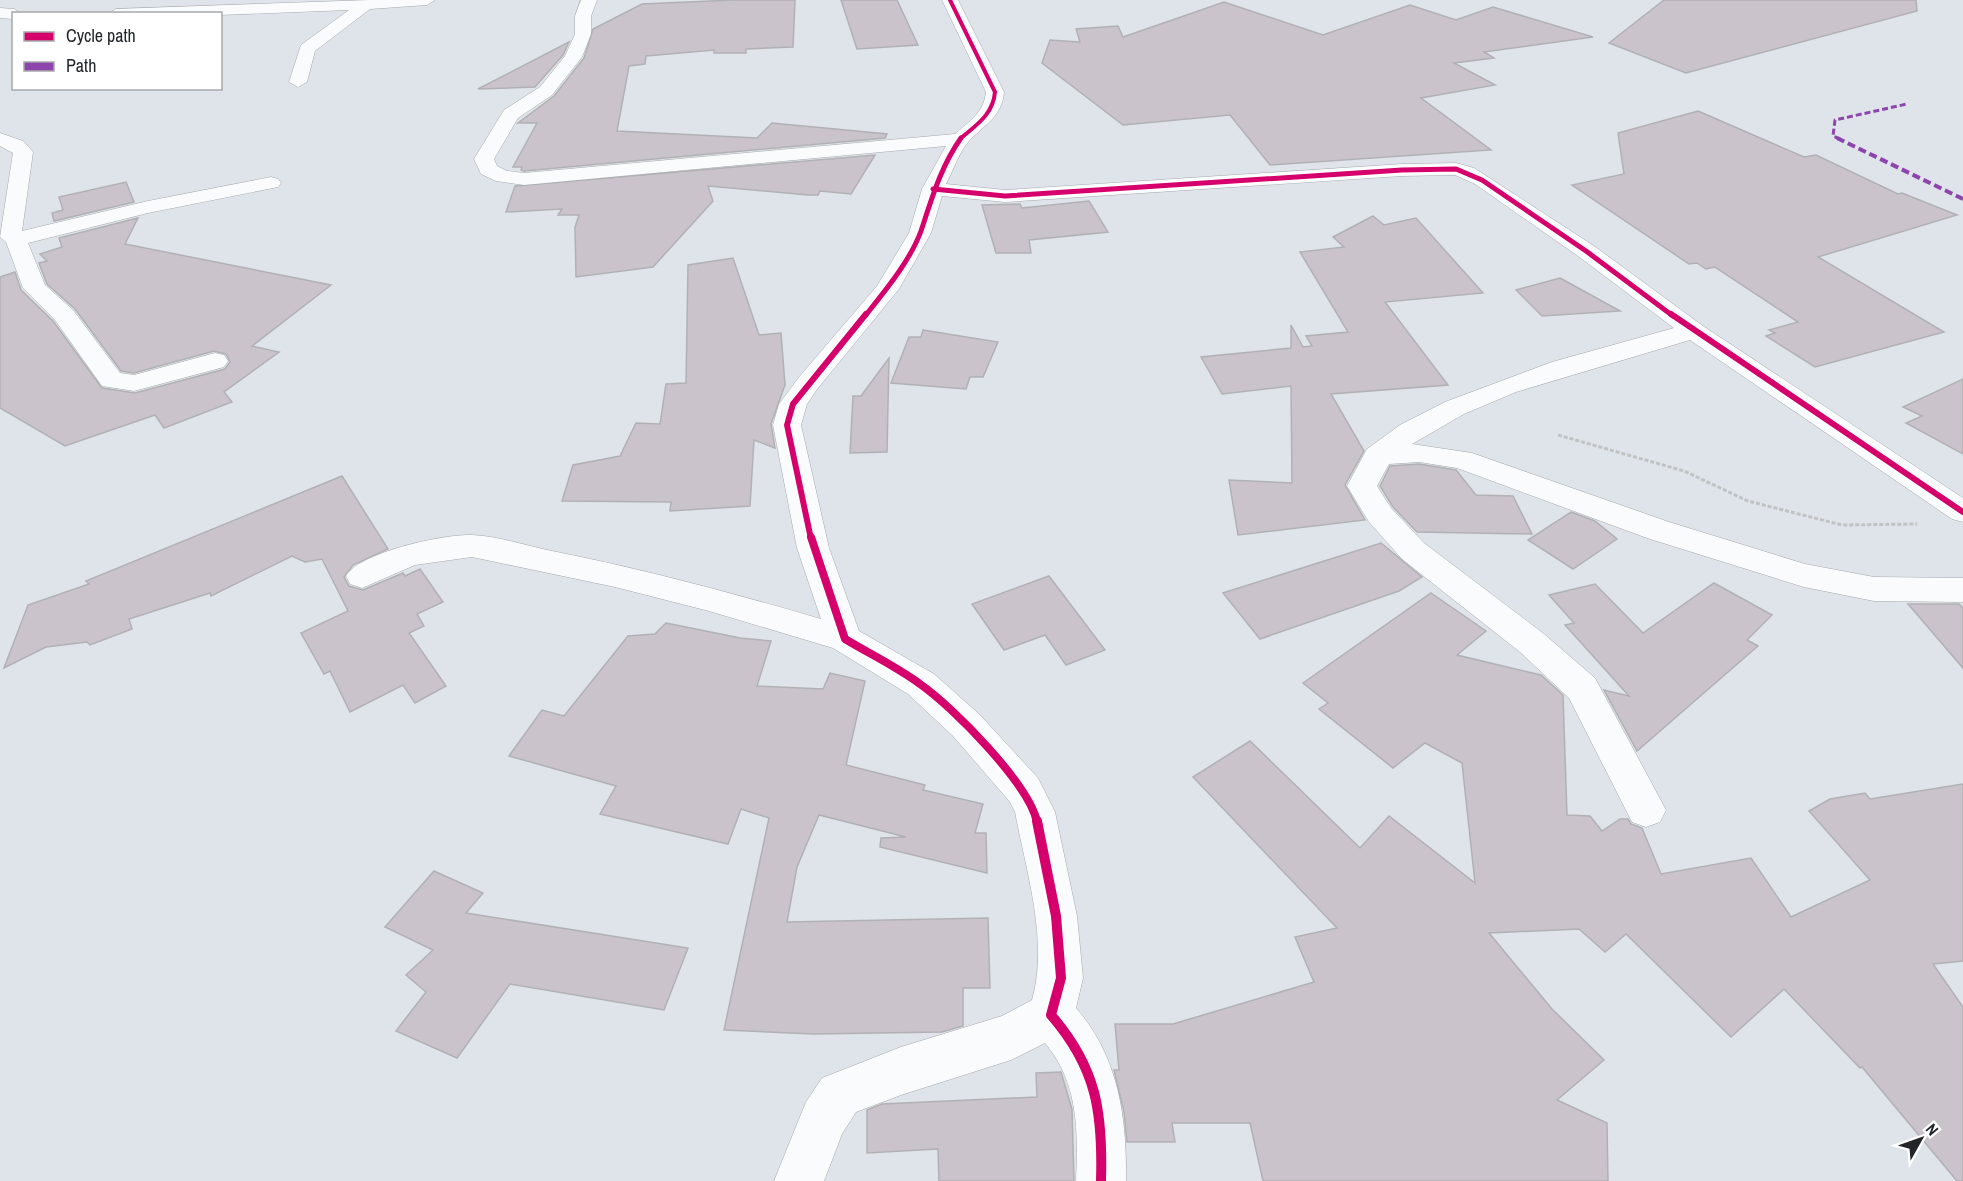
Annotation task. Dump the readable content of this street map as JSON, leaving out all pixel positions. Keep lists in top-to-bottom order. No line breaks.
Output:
{"legend":["Cycle path","Path"],"north":"top right"}
